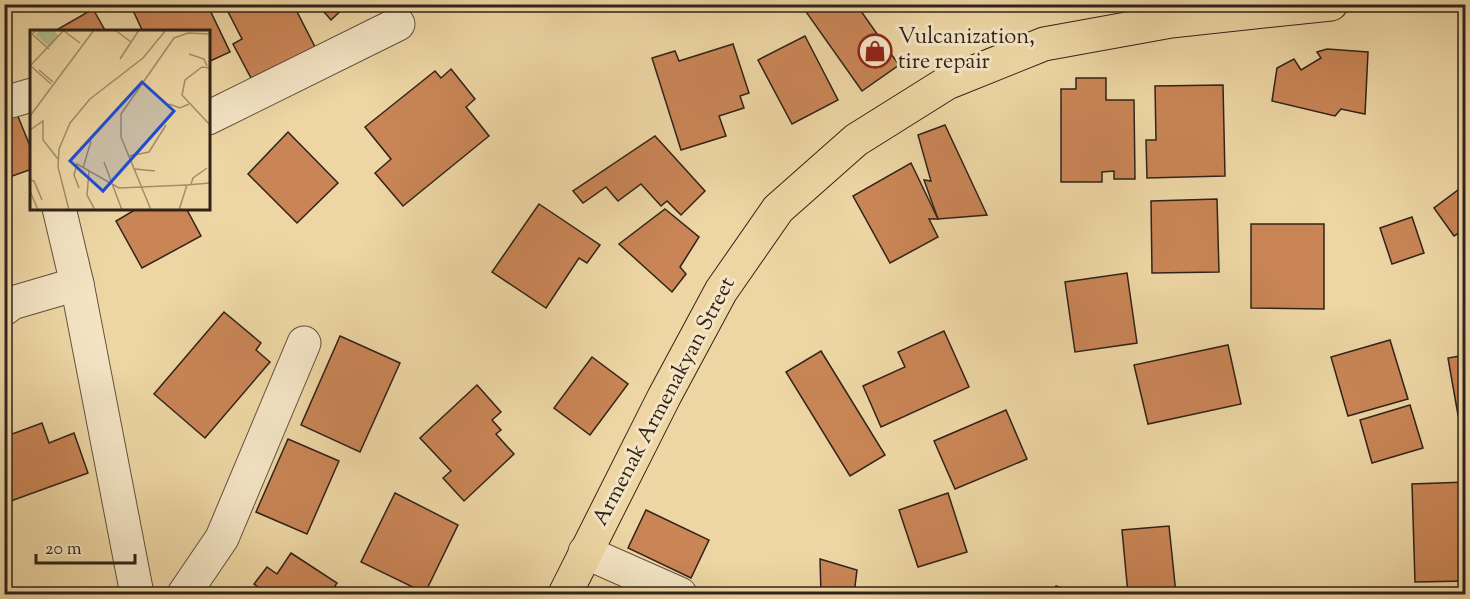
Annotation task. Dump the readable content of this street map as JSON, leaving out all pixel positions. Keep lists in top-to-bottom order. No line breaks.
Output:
{"streets":{"main road":["Armenak Armenakyan Street"]},"places":{"shop":["Vulcanization, tire repair"]},"scale_bar":"20 m"}
